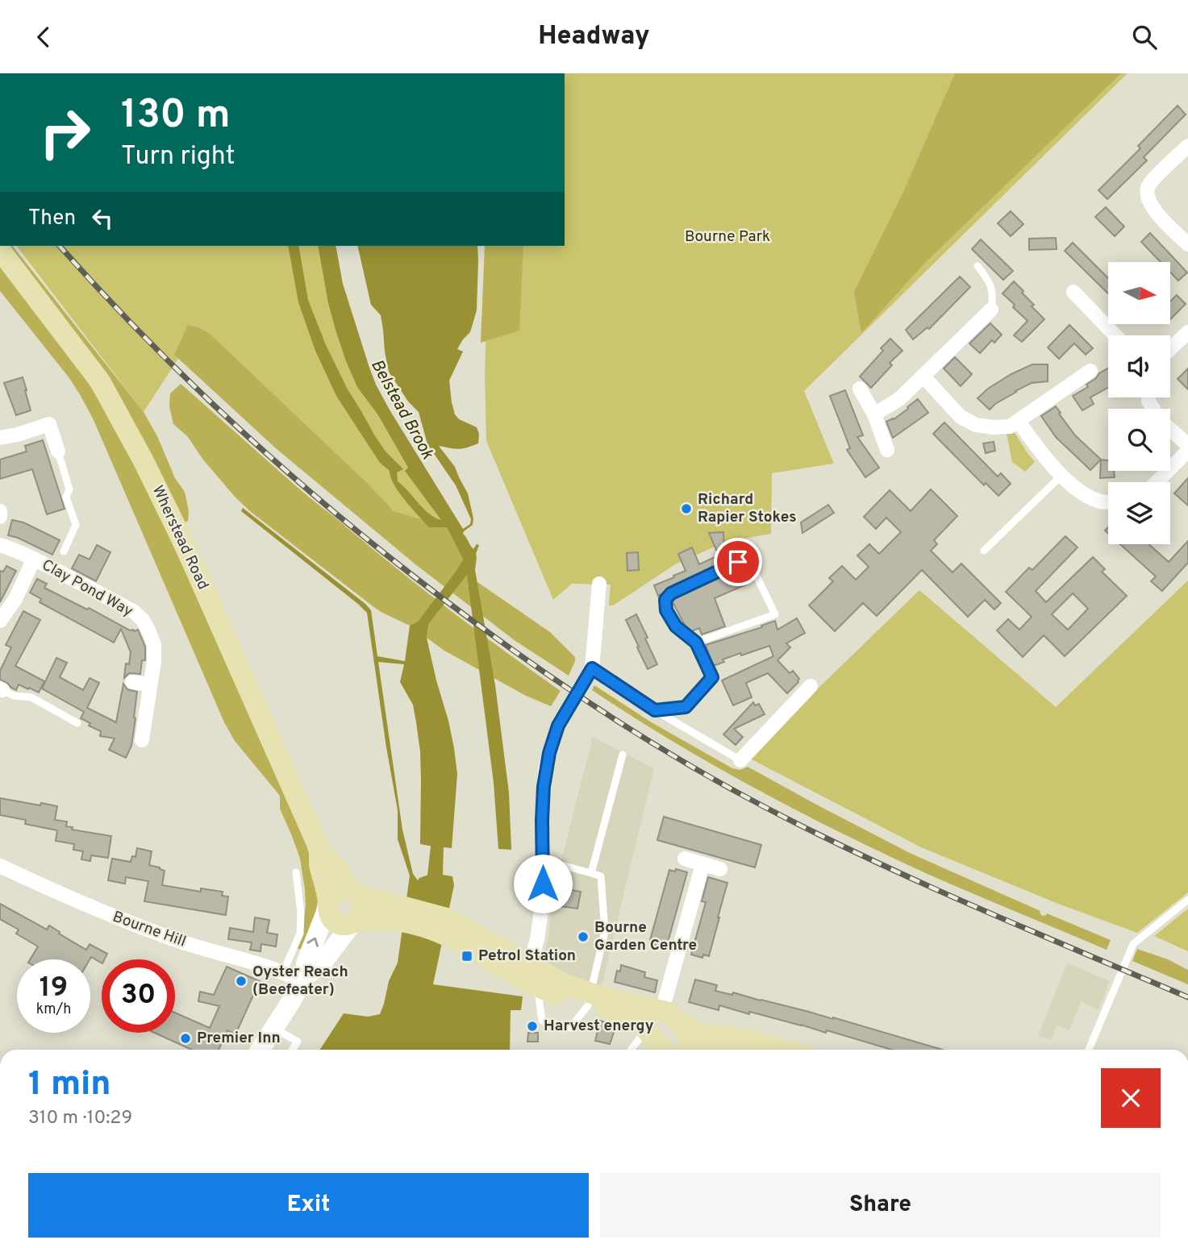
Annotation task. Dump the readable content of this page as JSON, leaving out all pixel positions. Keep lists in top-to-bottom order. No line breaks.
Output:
{"streets":{"main road":["Wherstead Road"],"street":["Clay Pond Way","Bourne Hill"]},"water":["Belstead Brook"],"parks":["Bourne Park"],"places":{"other":["Richard Rapier Stokes","Bourne Garden Centre","Oyster Reach (Beefeater)","Harvest energy","Premier Inn"],"transit":["Petrol Station"]},"north":"right","page":{"header":"Headway","turn":["130 m","Turn right"],"then":"Then","speed":"19 km/h","limit":"30","heading":["1 min","310 m · 10:29"],"buttons":["Exit","Share"]}}
